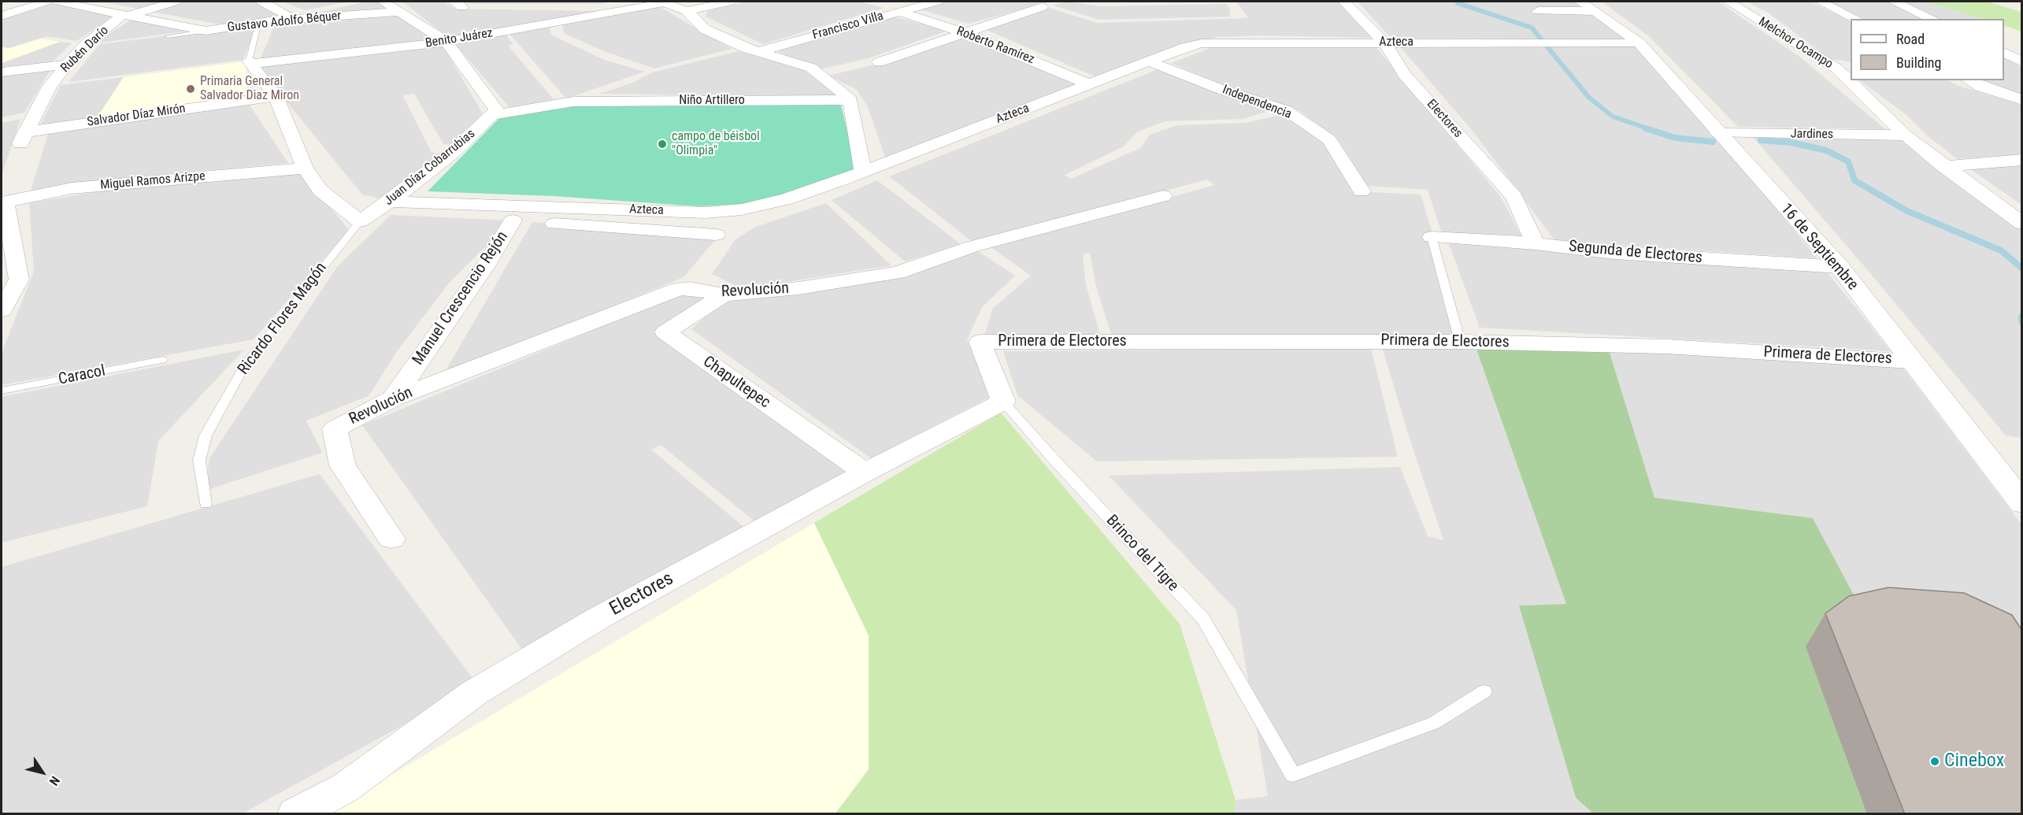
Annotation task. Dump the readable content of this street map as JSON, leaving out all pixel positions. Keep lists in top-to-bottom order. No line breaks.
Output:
{"streets":{"street":["Gustavo Adolfo Béquer","Francisco Villa","Benito Juárez","Azteca","Melchor Ocampo","Roberto Ramírez","Rubén Darío","Niño Artillero","Independencia","Salvador Díaz Mirón","Electores","Jardines","Juan Díaz Cobarrubias","Miguel Ramos Arizpe","16 de Septiembre","Segunda de Electores","Revolución","Manuel Crescencio Rejón","Primera de Electores","Chapultepec","Brinco del Tigre"],"lane":["Ricardo Flores Magón","Caracol"]},"crossings":[["Francisco Villa","Roberto Ramírez"],["Azteca","Roberto Ramírez"],["Azteca","Independencia"],["Azteca","Electores"],["Azteca","Juan Díaz Cobarrubias"],["Azteca","16 de Septiembre"],["Azteca","Manuel Crescencio Rejón"],["Azteca","Ricardo Flores Magón"],["Melchor Ocampo","Jardines"],["Rubén Darío","Salvador Díaz Mirón"],["Niño Artillero","Juan Díaz Cobarrubias"],["Electores","Segunda de Electores"],["Electores","Chapultepec"],["Electores","Brinco del Tigre"],["Jardines","16 de Septiembre"],["Juan Díaz Cobarrubias","Ricardo Flores Magón"],["16 de Septiembre","Segunda de Electores"],["16 de Septiembre","Primera de Electores"],["Revolución","Manuel Crescencio Rejón"],["Revolución","Chapultepec"],["Primera de Electores","Brinco del Tigre"]],"places":["Primaria General Salvador Diaz Miron","campo de béisbol \"Olimpia\"","Cinebox"],"legend":["Road","Building"],"north":"bottom right"}
